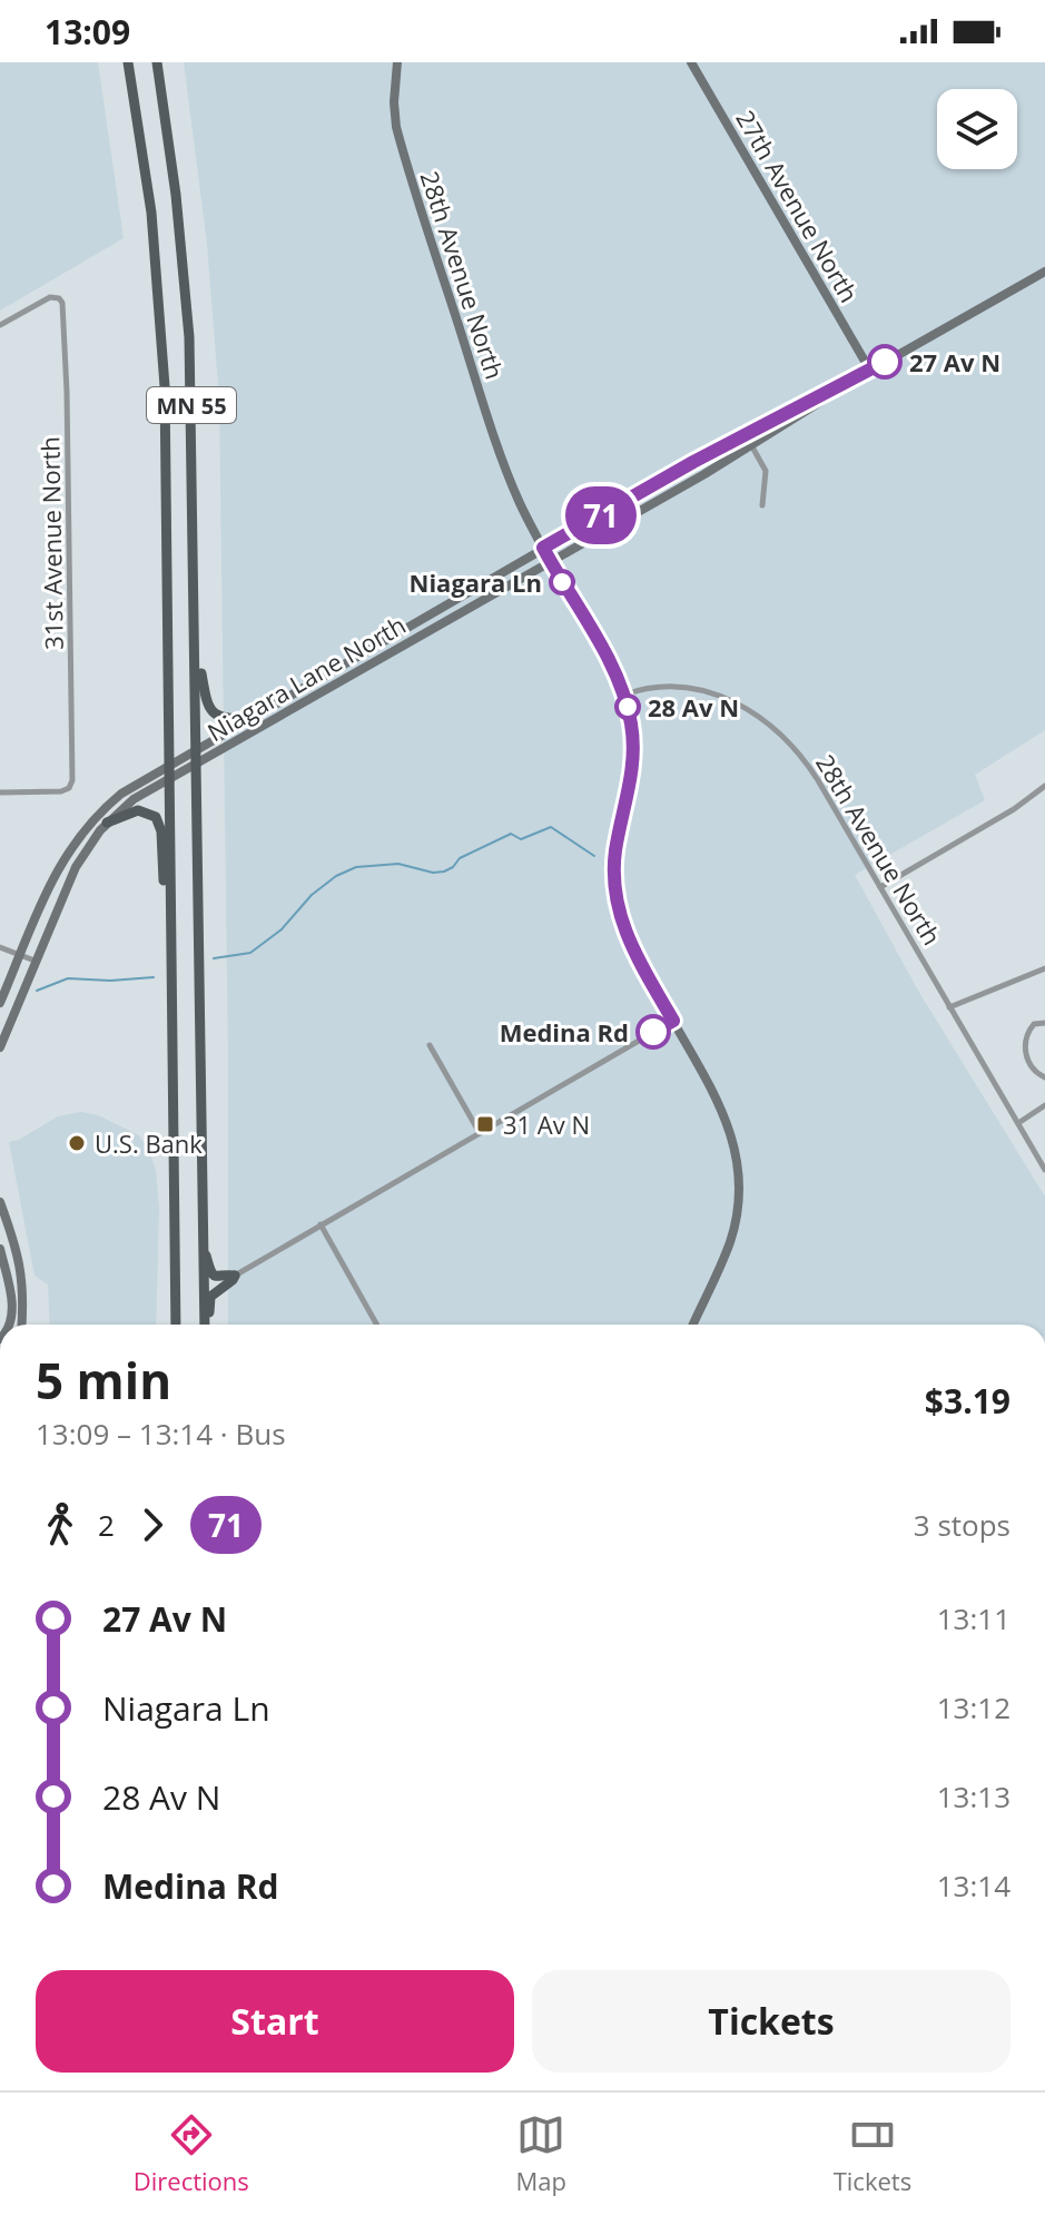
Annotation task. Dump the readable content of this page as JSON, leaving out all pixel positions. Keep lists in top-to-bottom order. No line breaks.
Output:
{"streets":{"main road":["MN 55"],"street":["27th Avenue North","28th Avenue North","31st Avenue North","Niagara Lane North"]},"crossings":[["27th Avenue North","Niagara Lane North"],["28th Avenue North","Niagara Lane North"],["MN 55","Niagara Lane North"]],"places":{"other":["27 Av N","Niagara Ln","28 Av N","Medina Rd","U.S. Bank"],"transit":["31 Av N"]},"lines":["bus line 71"],"page":{"status":"13:09","on_map":"71","heading":["5 min","13:09 – 13:14 · Bus","$3.19"],"legs":["2","71","3 stops"],"list":[{"name":"27 Av N","value":"13:11"},{"name":"Niagara Ln","value":"13:12"},{"name":"28 Av N","value":"13:13"},{"name":"Medina Rd","value":"13:14"}],"buttons":["Start","Tickets"],"tabs":["Directions","Map","Tickets"]}}
